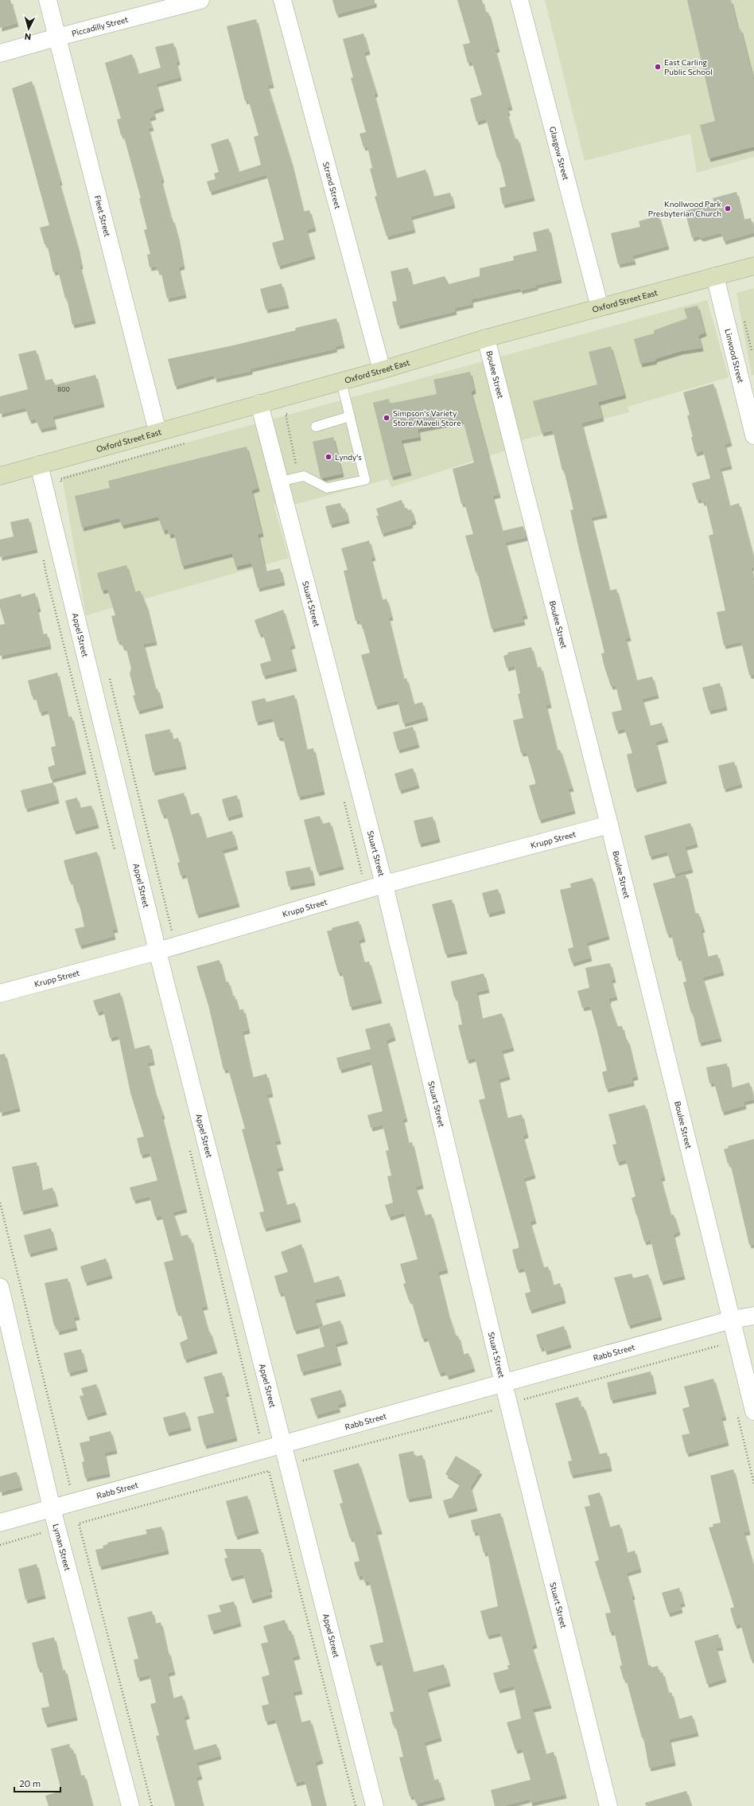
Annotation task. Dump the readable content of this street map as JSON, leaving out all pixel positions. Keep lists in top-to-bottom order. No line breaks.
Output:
{"streets":{"main road":["Oxford Street East"],"street":["Piccadilly Street","Glasgow Street","Strand Street","Fleet Street","Linwood Street","Boulee Street","Stuart Street","Appel Street","Krupp Street","Rabb Street","Lyman Street"]},"crossings":[["Piccadilly Street","Fleet Street"],["Glasgow Street","Oxford Street East"],["Strand Street","Oxford Street East"],["Fleet Street","Oxford Street East"],["Oxford Street East","Linwood Street"],["Oxford Street East","Boulee Street"],["Oxford Street East","Stuart Street"],["Oxford Street East","Appel Street"],["Boulee Street","Krupp Street"],["Boulee Street","Rabb Street"],["Stuart Street","Krupp Street"],["Stuart Street","Rabb Street"],["Appel Street","Krupp Street"],["Appel Street","Rabb Street"],["Rabb Street","Lyman Street"]],"places":["East Carling Public School","Knollwood Park Presbyterian Church","Simpson's Variety Store/Maveli Store","Lyndy's"],"house_numbers":["800"],"scale_bar":"20 m","north":"bottom"}
